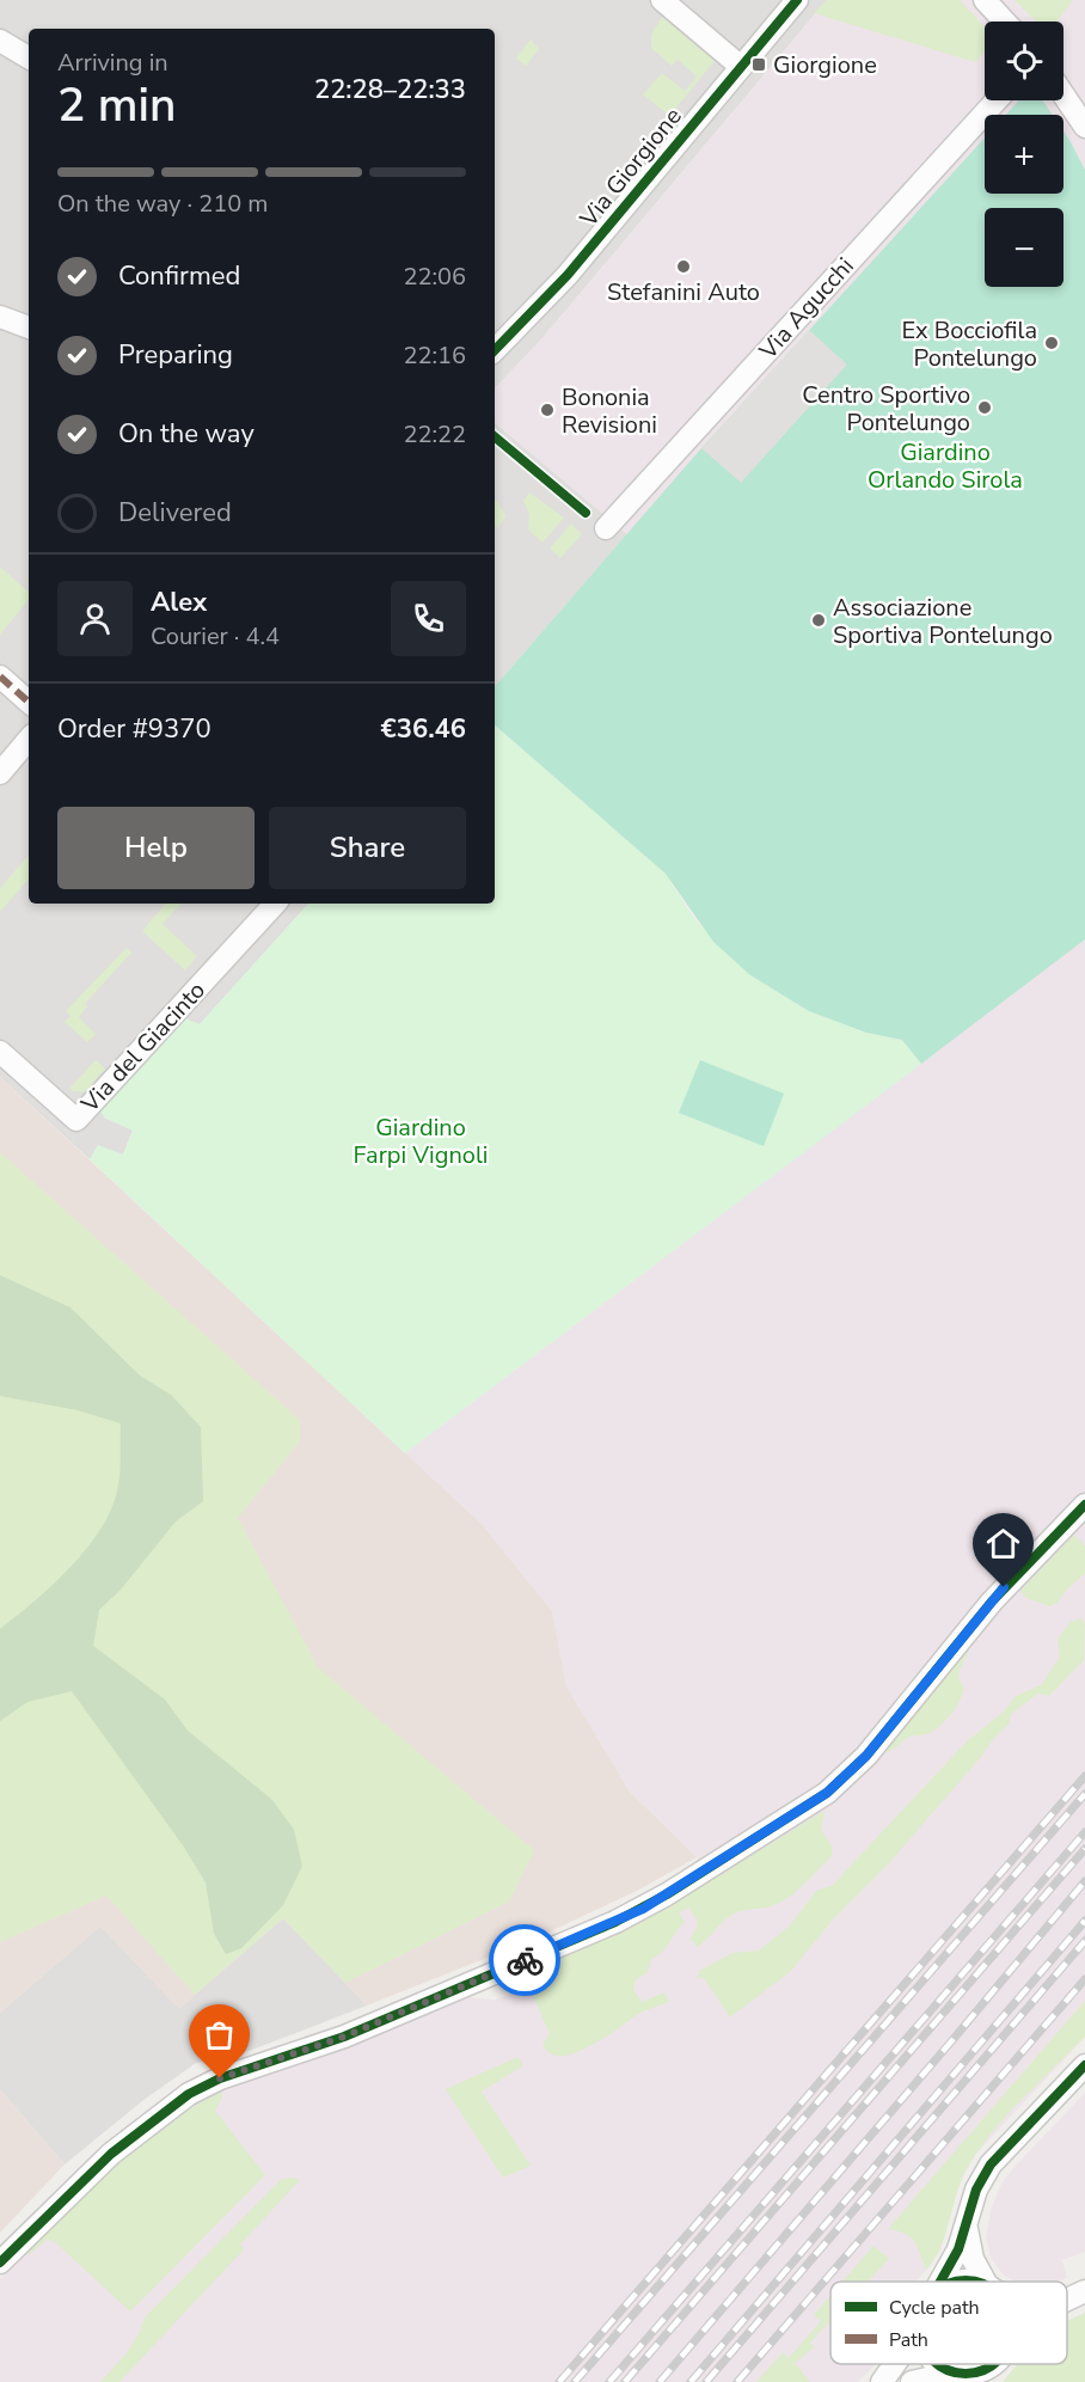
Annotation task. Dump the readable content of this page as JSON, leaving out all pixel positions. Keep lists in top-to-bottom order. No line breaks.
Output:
{"streets":{"street":["Via Giorgione","Via Agucchi","Via del Giacinto"]},"parks":["Giardino Orlando Sirola","Giardino Farpi Vignoli"],"places":{"transit":["Giorgione"],"other":["Stefanini Auto","Ex Bocciofila Pontelungo","Centro Sportivo Pontelungo","Bononia Revisioni","Associazione Sportiva Pontelungo"]},"legend":["Cycle path","Path"],"page":{"map_buttons":["+","−"],"heading":["2 min","Arriving in","22:28–22:33"],"panel":["Alex","Courier · 4.4","Order #9370","€36.46"],"bar":"On the way · 210 m","list":[["Confirmed","22:06"],["Preparing","22:16"],["On the way","22:22"],"Delivered"],"buttons":["Help","Share"]}}
